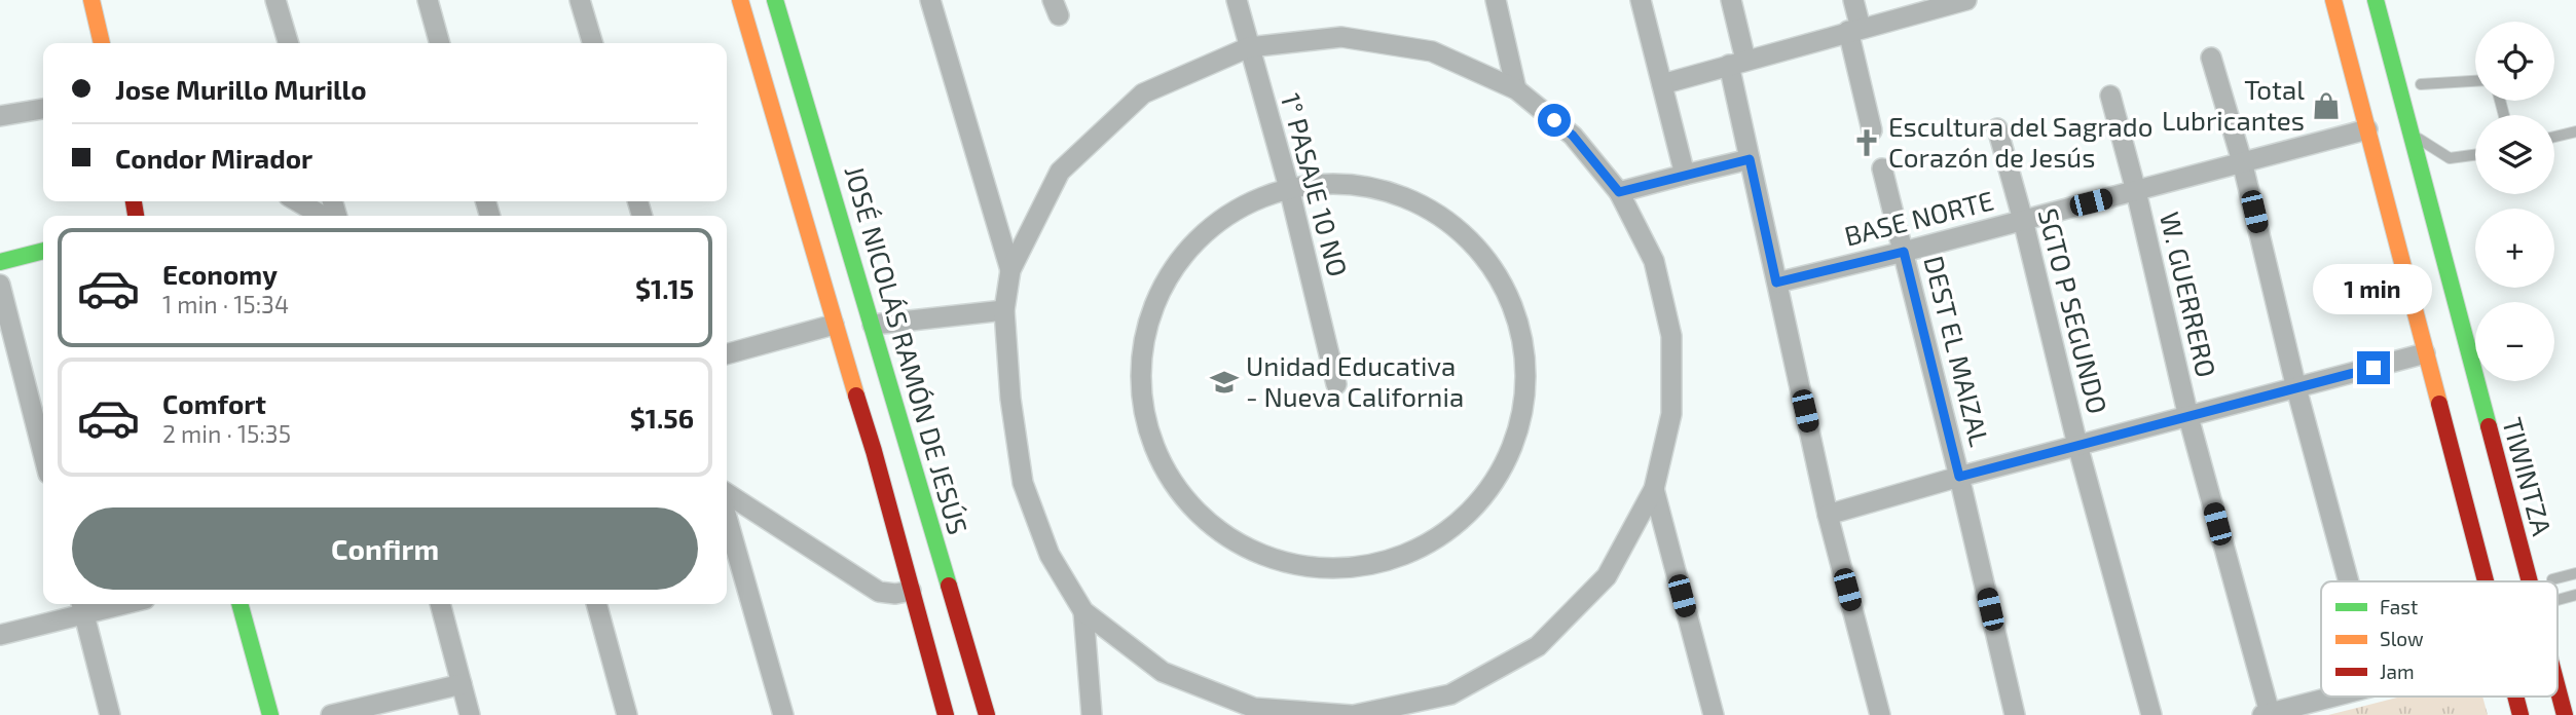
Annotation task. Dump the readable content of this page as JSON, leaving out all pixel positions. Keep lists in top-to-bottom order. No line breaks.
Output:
{"streets":{"street":["1° PASAJE 10 NO","BASE NORTE","W. GUERRERO","SGTO P SEGUNDO","JOSÉ NICOLÁS RAMÓN DE JESÚS","DEST EL MAIZAL","TIWINTZA"]},"crossings":[["BASE NORTE","W. GUERRERO"],["BASE NORTE","SGTO P SEGUNDO"],["BASE NORTE","DEST EL MAIZAL"],["BASE NORTE","TIWINTZA"]],"places":{"shop":["Total Lubricantes"],"church":["Escultura del Sagrado Corazón de Jesús"],"school or university":["Unidad Educativa - Nueva California"]},"legend":["Fast","Slow","Jam"],"page":{"map_buttons":["+","−"],"banner":["Jose Murillo Murillo","Condor Mirador"],"list":[{"name":"Economy","note":"1 min · 15:34","value":"$1.15"},{"name":"Comfort","note":"2 min · 15:35","value":"$1.56"}],"bubble":"1 min","buttons":"Confirm"}}
